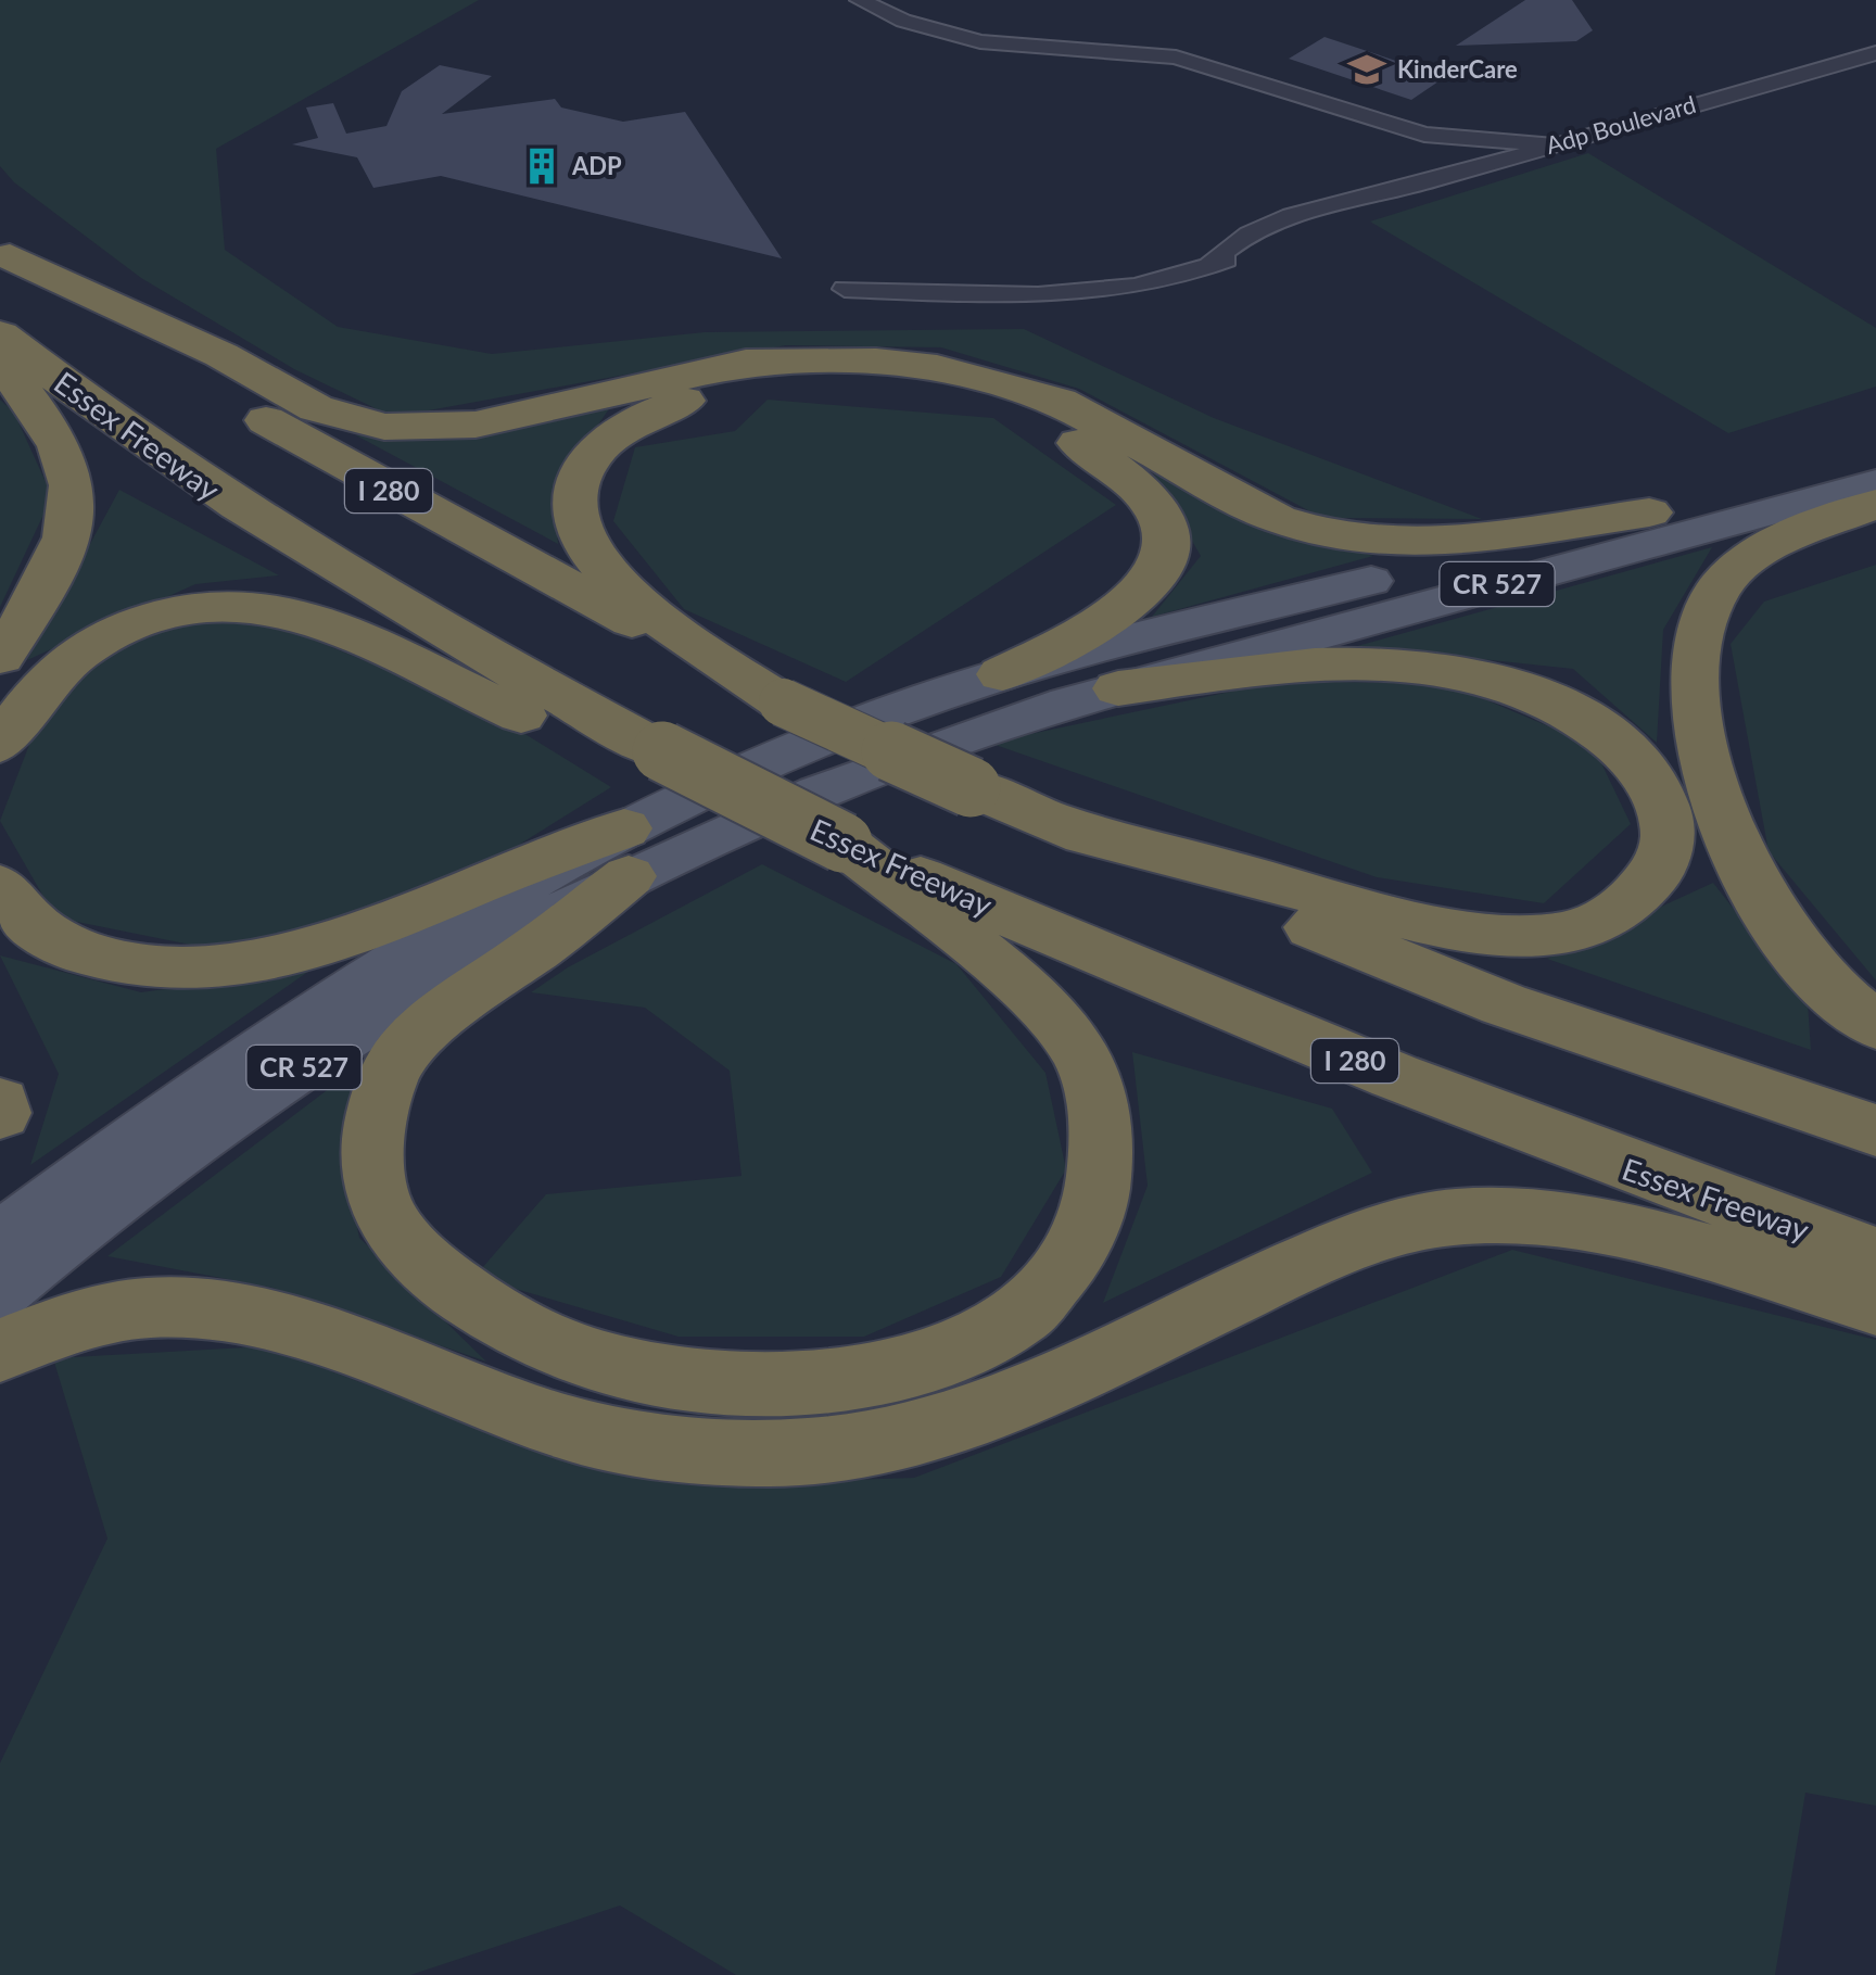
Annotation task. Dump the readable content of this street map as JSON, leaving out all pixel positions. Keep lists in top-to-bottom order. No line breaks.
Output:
{"streets":{"highway":["Essex Freeway","I 280"],"main road":["CR 527"],"street":["Adp Boulevard"]},"places":{"school or university":["KinderCare"],"building":["ADP"]}}
